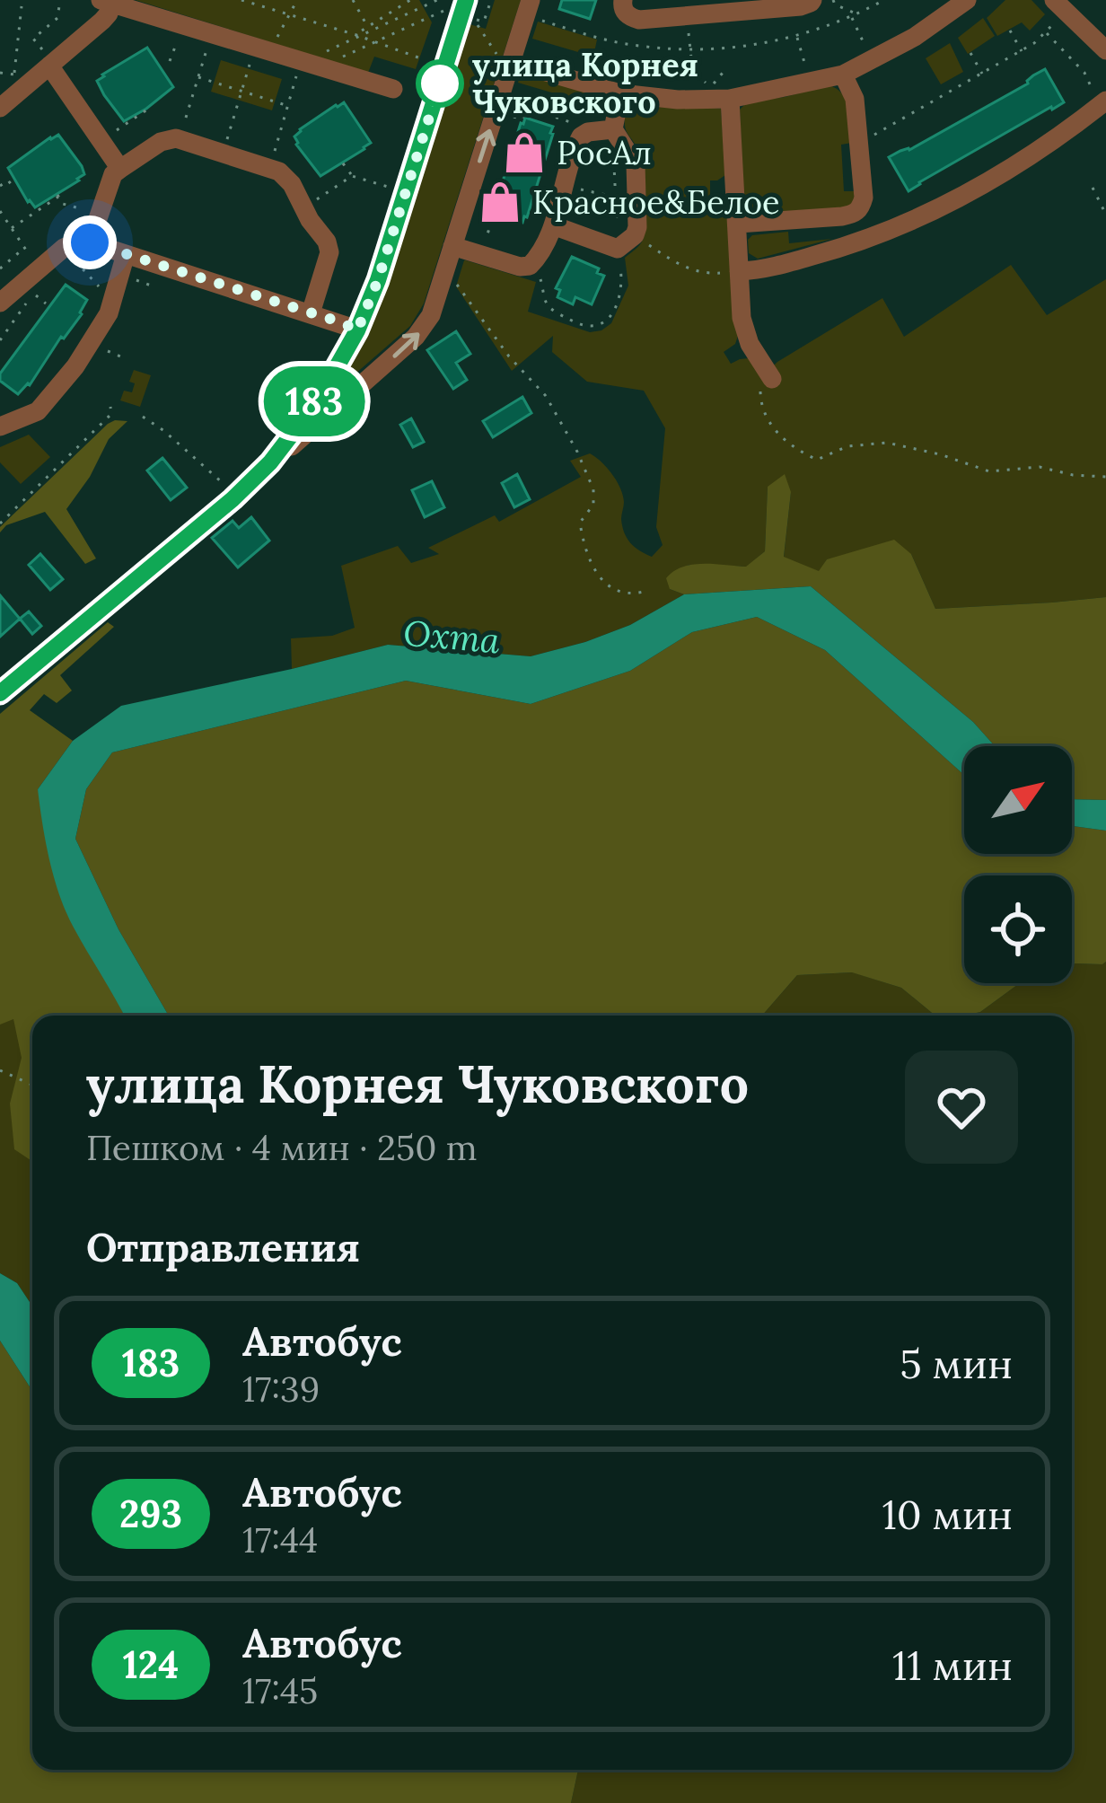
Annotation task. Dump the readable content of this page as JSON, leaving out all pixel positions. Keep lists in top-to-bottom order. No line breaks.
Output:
{"water":["Охта"],"places":{"other":["улица Корнея Чуковского"],"shop":["РосАл","Красное&Белое"]},"lines":["bus line 183"],"north":"top right","page":{"on_map":"183","heading":[["улица Корнея Чуковского","Пешком · 4 мин · 250 m"],"Отправления"],"list":[{"mark":"183","name":"Автобус","note":"17:39","value":"5 мин"},{"mark":"293","name":"Автобус","note":"17:44","value":"10 мин"},{"mark":"124","name":"Автобус","note":"17:45","value":"11 мин"}]}}
